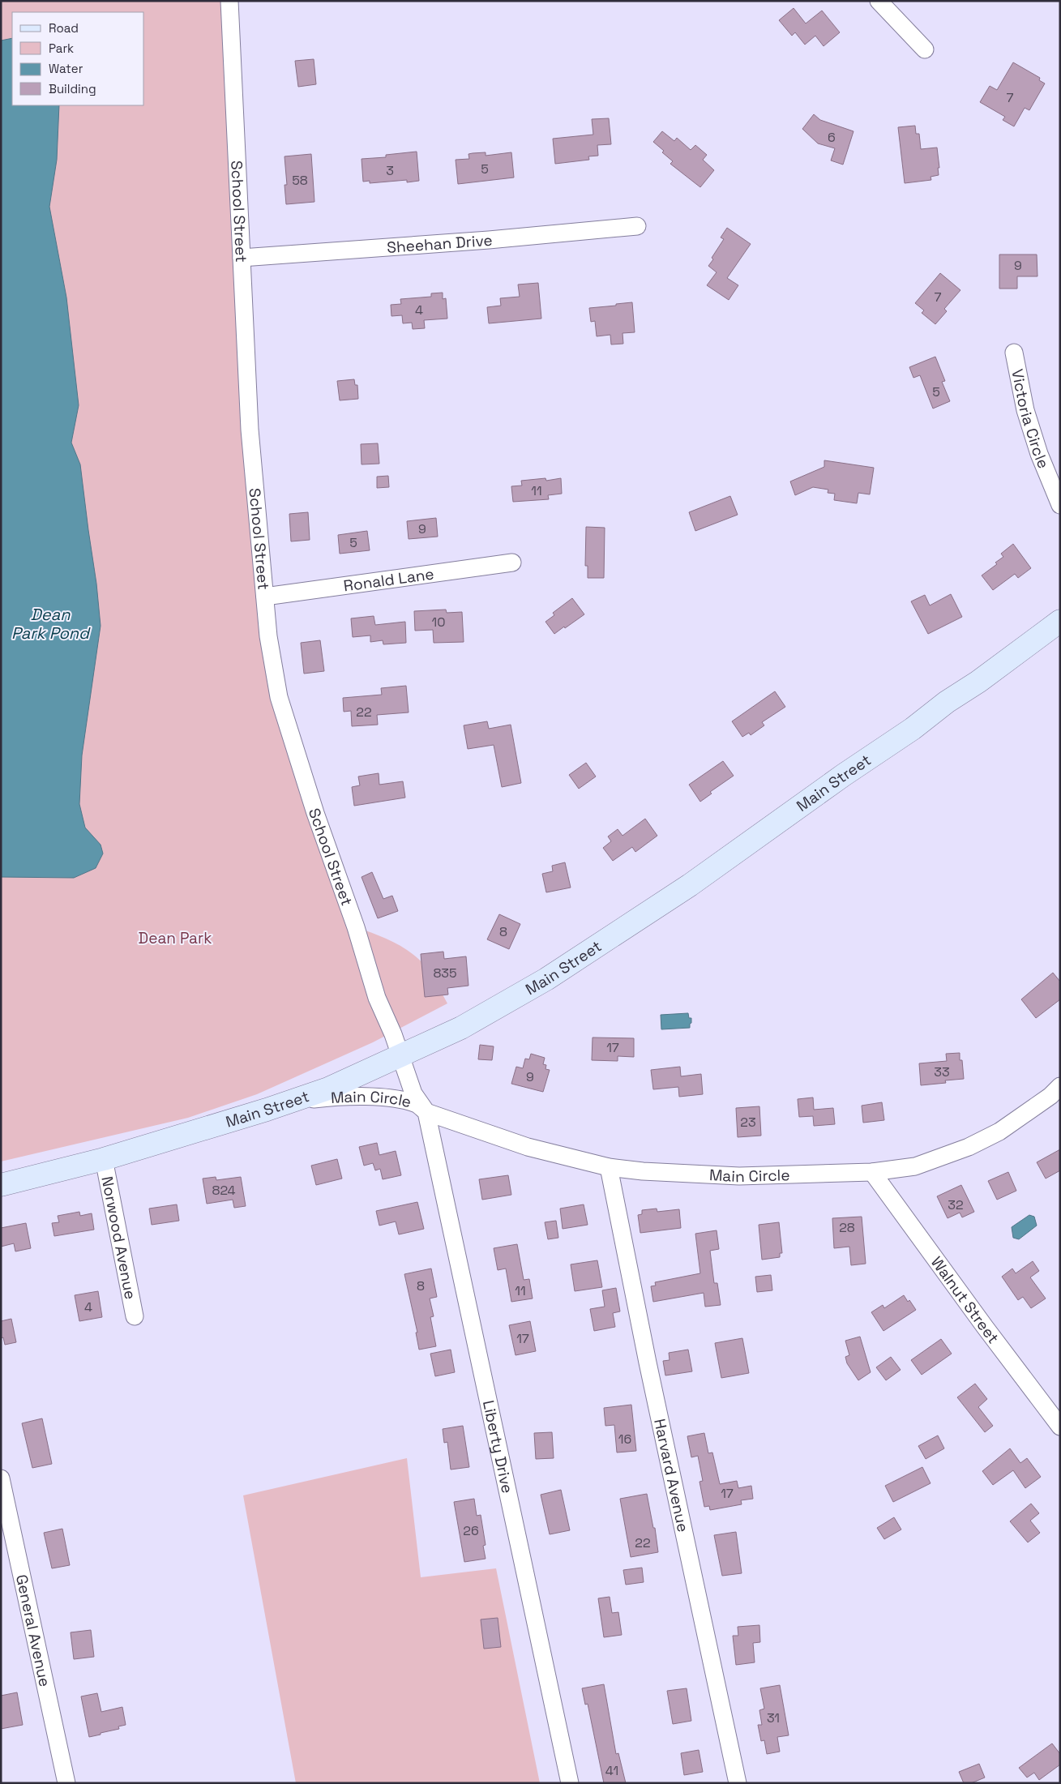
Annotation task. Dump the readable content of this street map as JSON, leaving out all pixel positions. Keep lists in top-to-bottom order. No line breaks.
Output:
{"streets":{"main road":["Main Street"],"street":["School Street","Sheehan Drive","Victoria Circle","Ronald Lane","Main Circle","Norwood Avenue","Walnut Street","Liberty Drive","Harvard Avenue","General Avenue"]},"crossings":[["School Street","Sheehan Drive"],["School Street","Ronald Lane"],["School Street","Main Street"],["School Street","Main Circle"],["Main Street","Main Circle"],["Main Street","Norwood Avenue"],["Main Circle","Walnut Street"],["Main Circle","Liberty Drive"],["Main Circle","Harvard Avenue"]],"water":["Dean Park Pond"],"parks":["Dean Park"],"house_numbers":["7","6","5","3","58","9","7","4","5","11","9","5","10","22","8","835","17","33","9","23","824","32","28","8","11","4","17","16","17","26","22","31","41"],"legend":["Road","Park","Water","Building"]}
